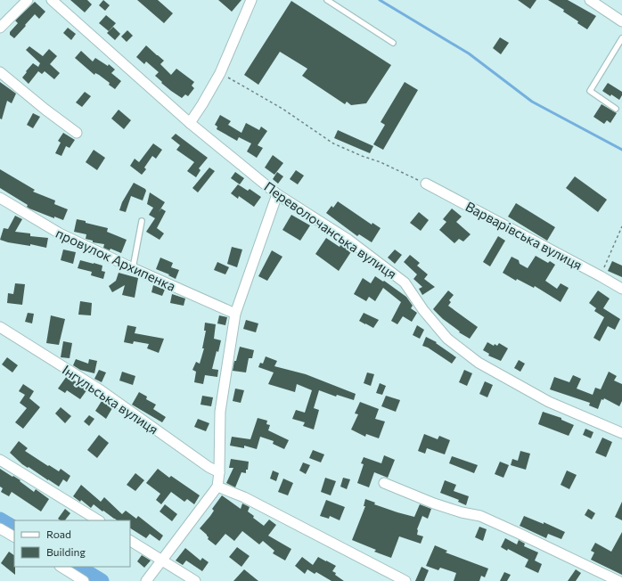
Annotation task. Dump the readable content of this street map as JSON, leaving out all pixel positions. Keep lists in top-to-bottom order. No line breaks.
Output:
{"streets":{"street":["Переволочанська вулиця","Варварівська вулиця","провулок Архипенка","Інгульська вулиця"]},"legend":["Road","Building"]}
